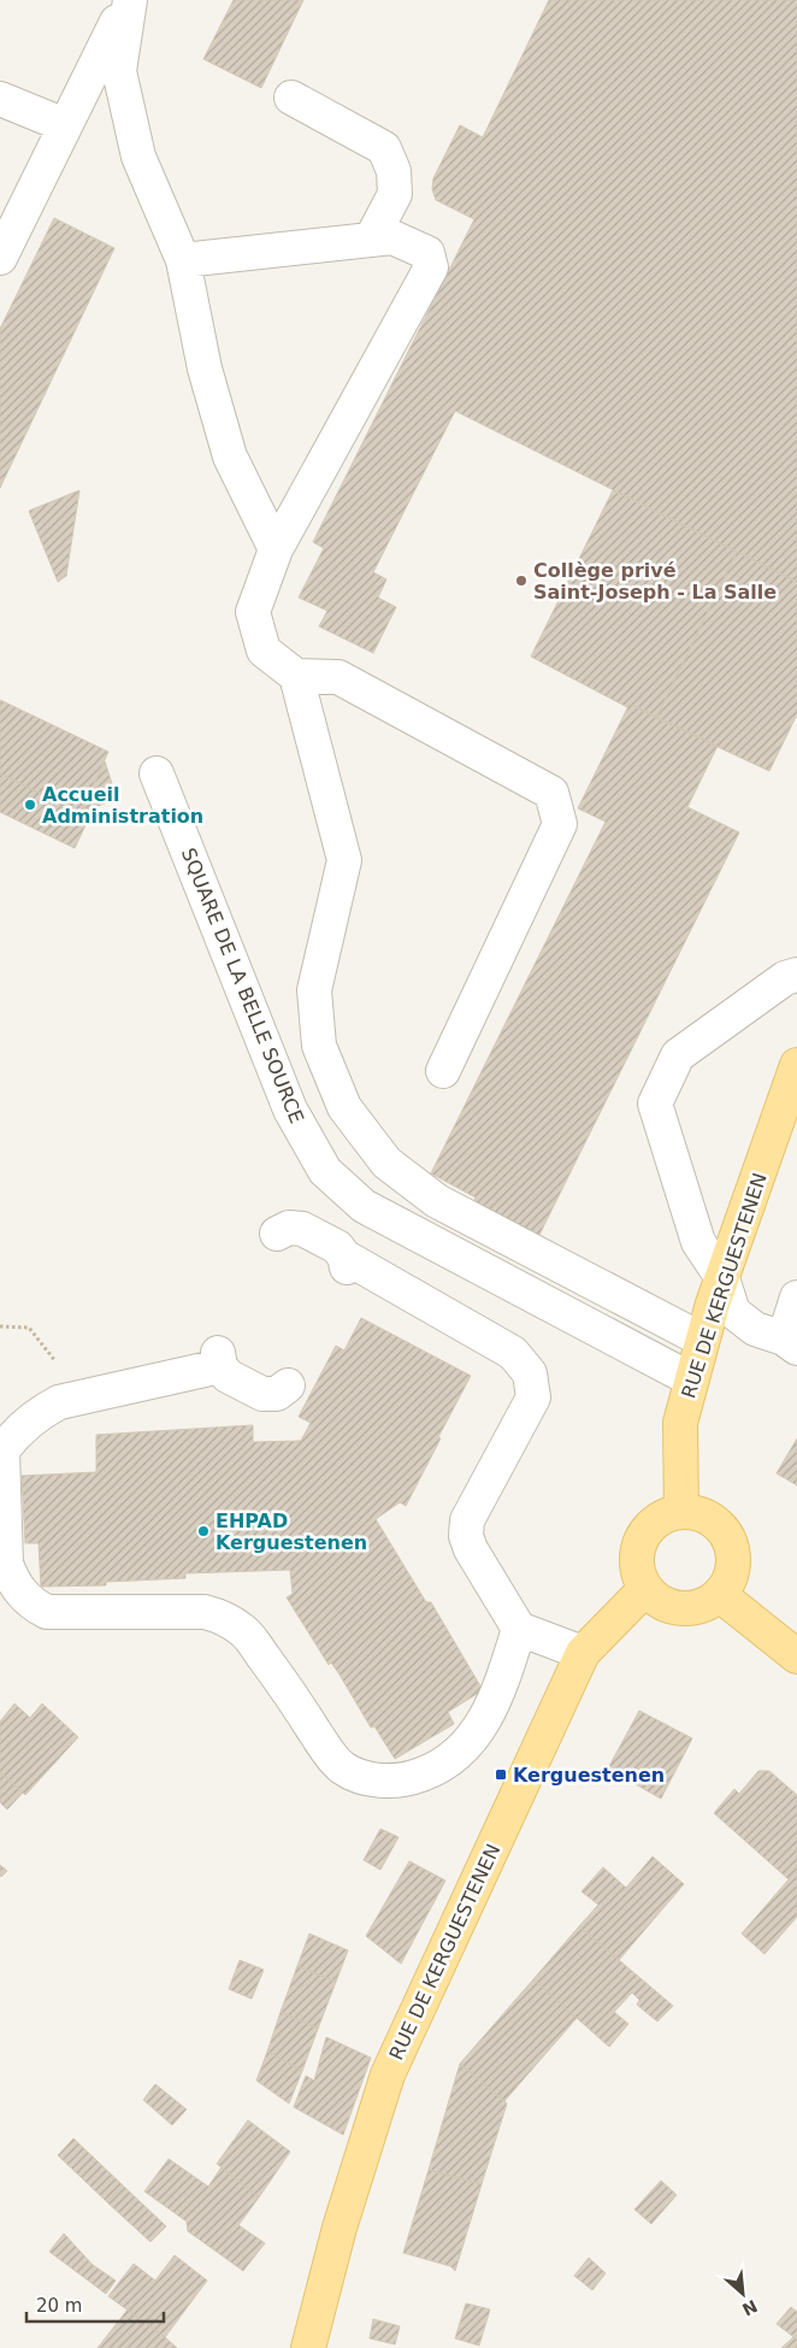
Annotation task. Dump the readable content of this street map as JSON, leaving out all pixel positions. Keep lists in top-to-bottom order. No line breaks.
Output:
{"streets":{"main road":["RUE DE KERGUESTENEN"],"lane":["SQUARE DE LA BELLE SOURCE"]},"crossings":[["SQUARE DE LA BELLE SOURCE","RUE DE KERGUESTENEN"]],"places":{"other":["Collège privé Saint-Joseph - La Salle","Accueil Administration","EHPAD Kerguestenen"],"transit":["Kerguestenen"]},"scale_bar":"20 m","north":"bottom right"}
